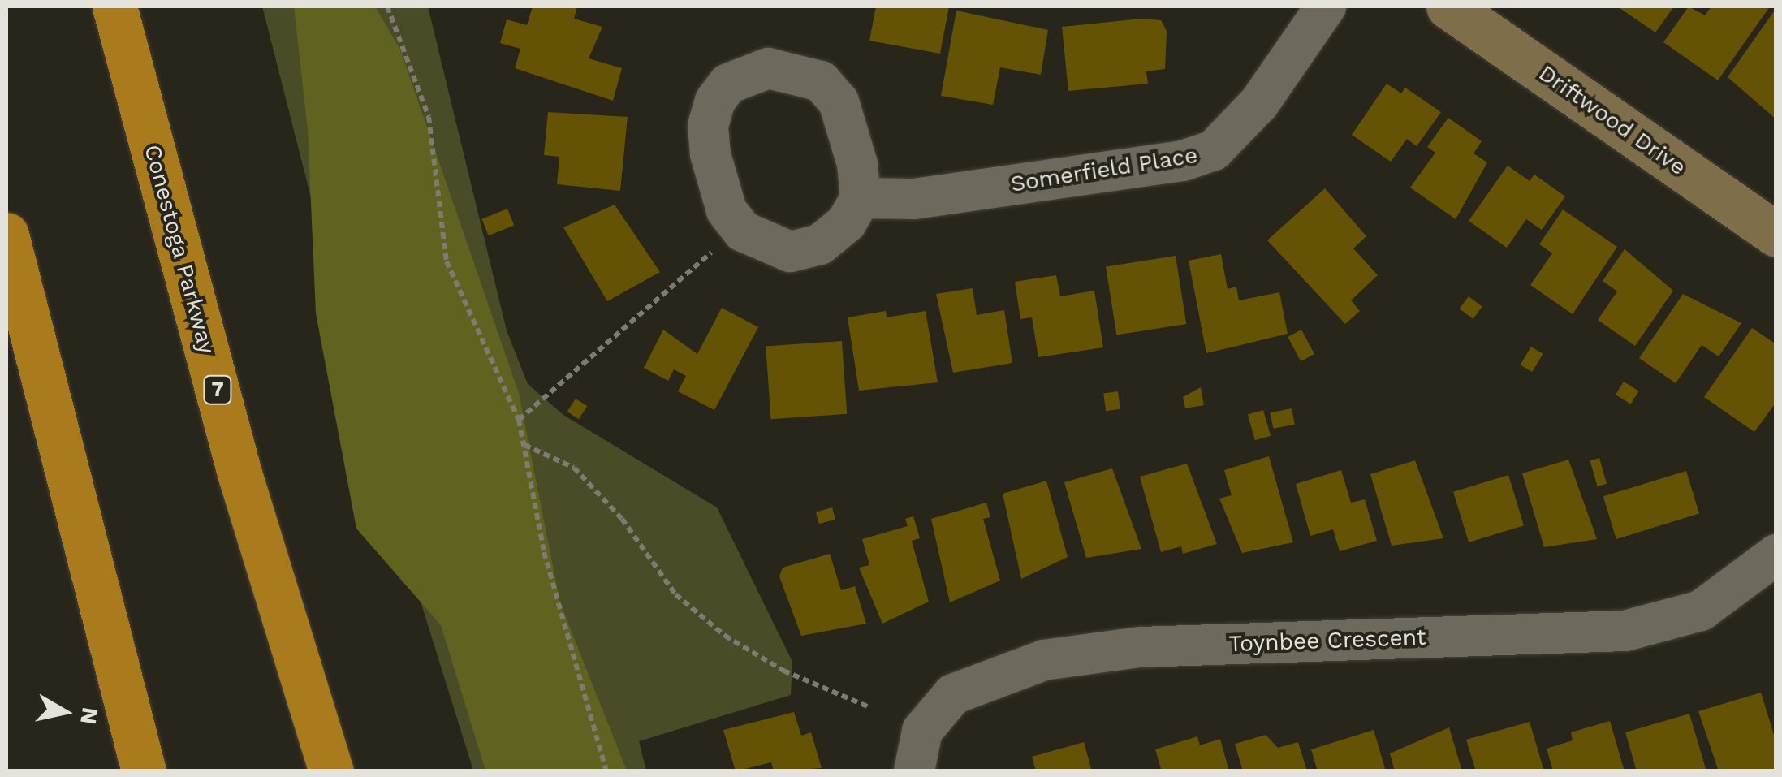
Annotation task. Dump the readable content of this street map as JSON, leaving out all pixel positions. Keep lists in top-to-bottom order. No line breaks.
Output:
{"streets":{"highway":["Conestoga Parkway","7"],"street":["Driftwood Drive","Somerfield Place","Toynbee Crescent"]},"north":"right"}
